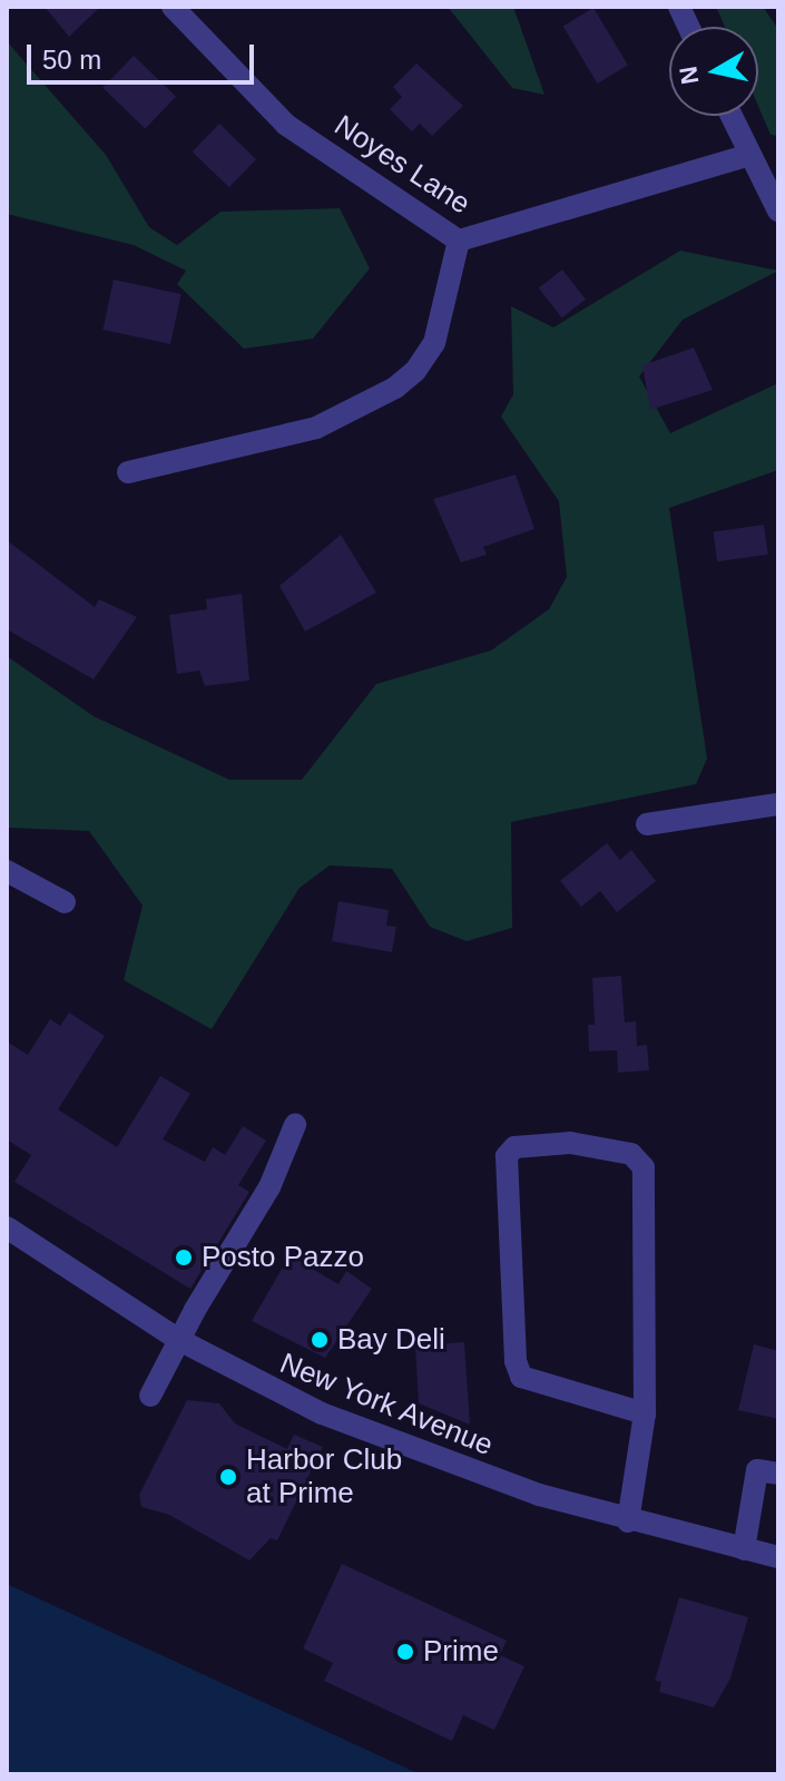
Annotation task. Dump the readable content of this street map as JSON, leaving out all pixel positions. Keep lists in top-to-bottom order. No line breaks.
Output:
{"streets":{"street":["Noyes Lane","New York Avenue"]},"places":["Posto Pazzo","Bay Deli","Harbor Club at Prime","Prime"],"scale_bar":"50 m","north":"left"}
